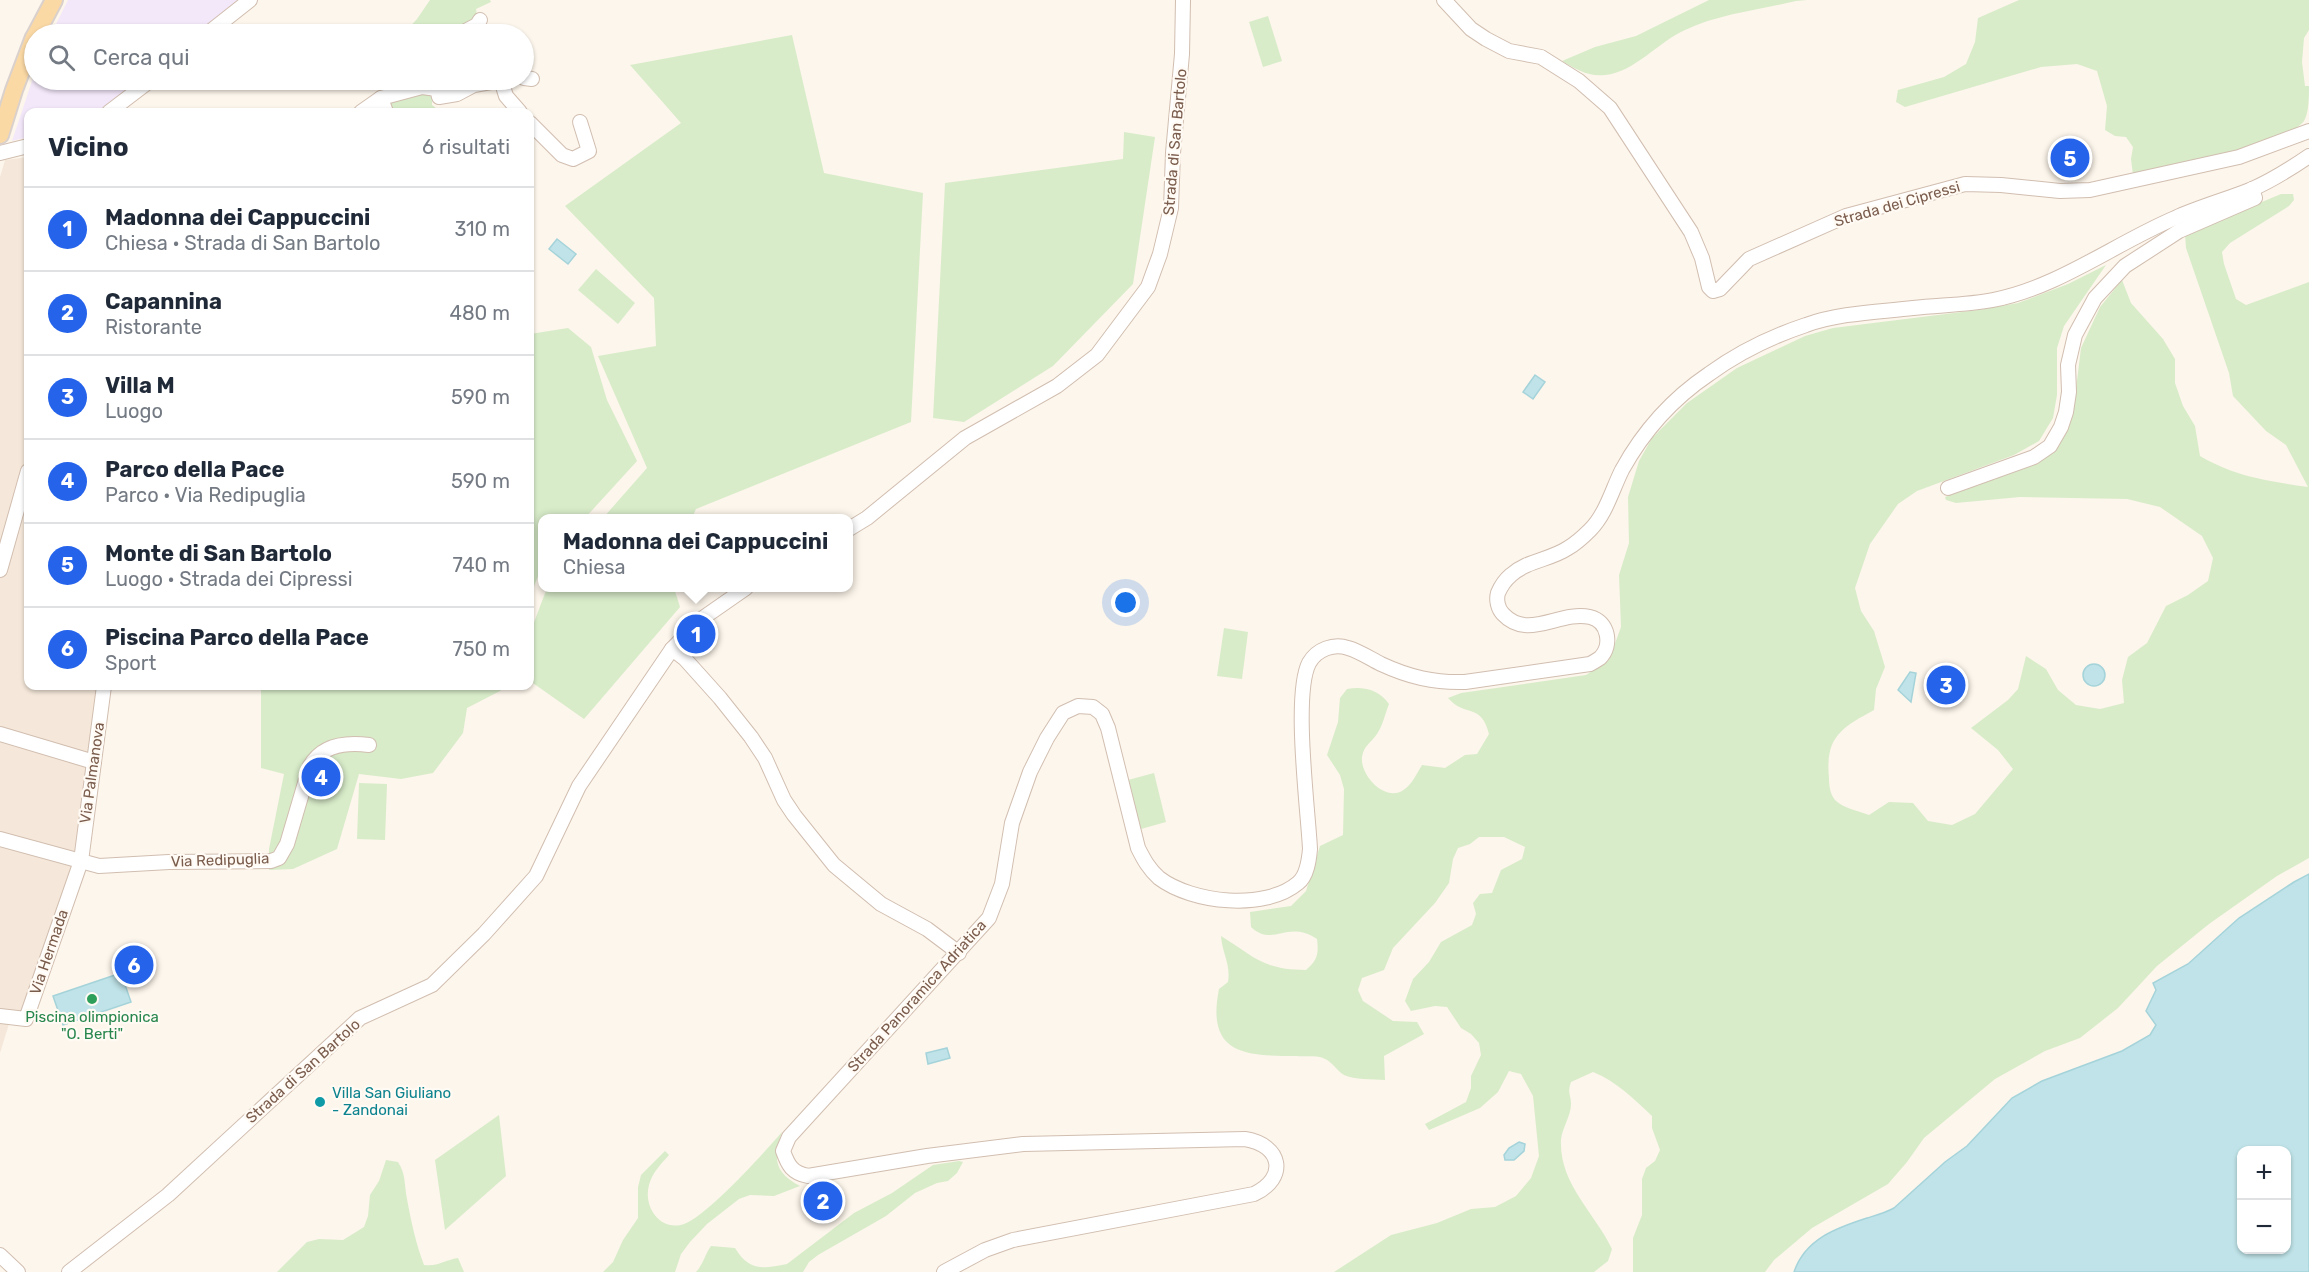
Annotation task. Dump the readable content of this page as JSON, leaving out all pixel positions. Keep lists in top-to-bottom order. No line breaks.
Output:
{"streets":{"street":["Strada di San Bartolo","Strada dei Cipressi","Via Palmanova","Via Redipuglia","Via Hermada","Strada Panoramica Adriatica"]},"crossings":[["Via Palmanova","Via Redipuglia"],["Via Palmanova","Via Hermada"],["Via Redipuglia","Via Hermada"]],"places":["Piscina olimpionica \"O. Berti\"","Villa San Giuliano - Zandonai"],"page":{"search":"Cerca qui","heading":["Vicino","6 risultati"],"pins":["5","1","3","4","6","2"],"list":[{"mark":"1","name":"Madonna dei Cappuccini","note":"Chiesa · Strada di San Bartolo","value":"310 m"},{"mark":"2","name":"Capannina","note":"Ristorante","value":"480 m"},{"mark":"3","name":"Villa M","note":"Luogo","value":"590 m"},{"mark":"4","name":"Parco della Pace","note":"Parco · Via Redipuglia","value":"590 m"},{"mark":"5","name":"Monte di San Bartolo","note":"Luogo · Strada dei Cipressi","value":"740 m"},{"mark":"6","name":"Piscina Parco della Pace","note":"Sport","value":"750 m"}],"popup":["Madonna dei Cappuccini","Chiesa"],"map_buttons":["+","−"]}}
